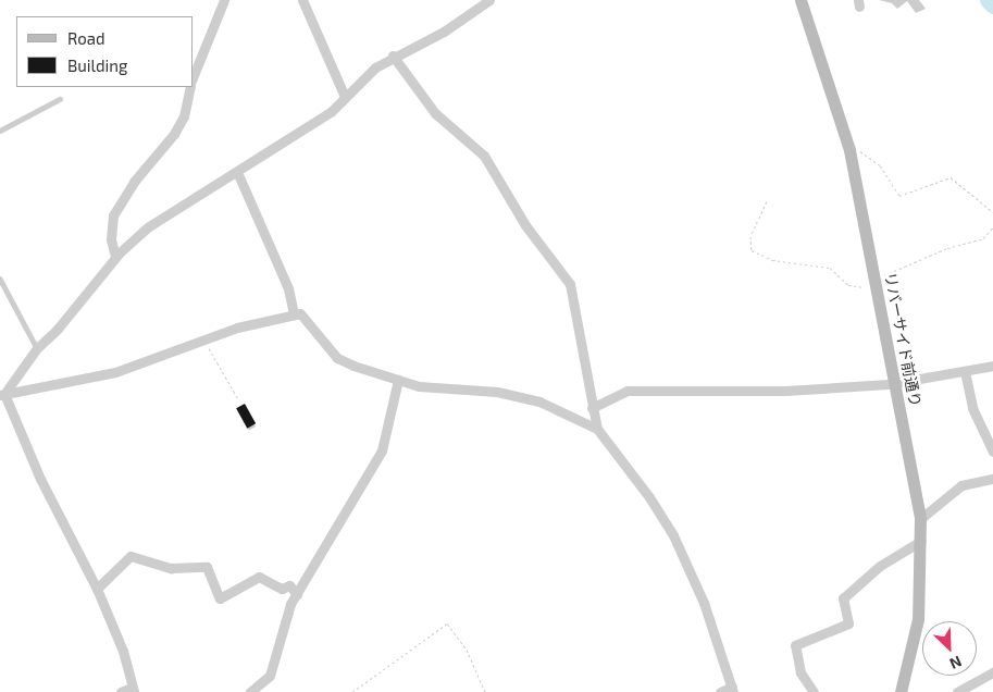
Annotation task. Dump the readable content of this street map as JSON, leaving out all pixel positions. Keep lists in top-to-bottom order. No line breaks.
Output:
{"streets":{"street":["リバーサイド前通り"]},"legend":["Road","Building"],"north":"bottom right"}
